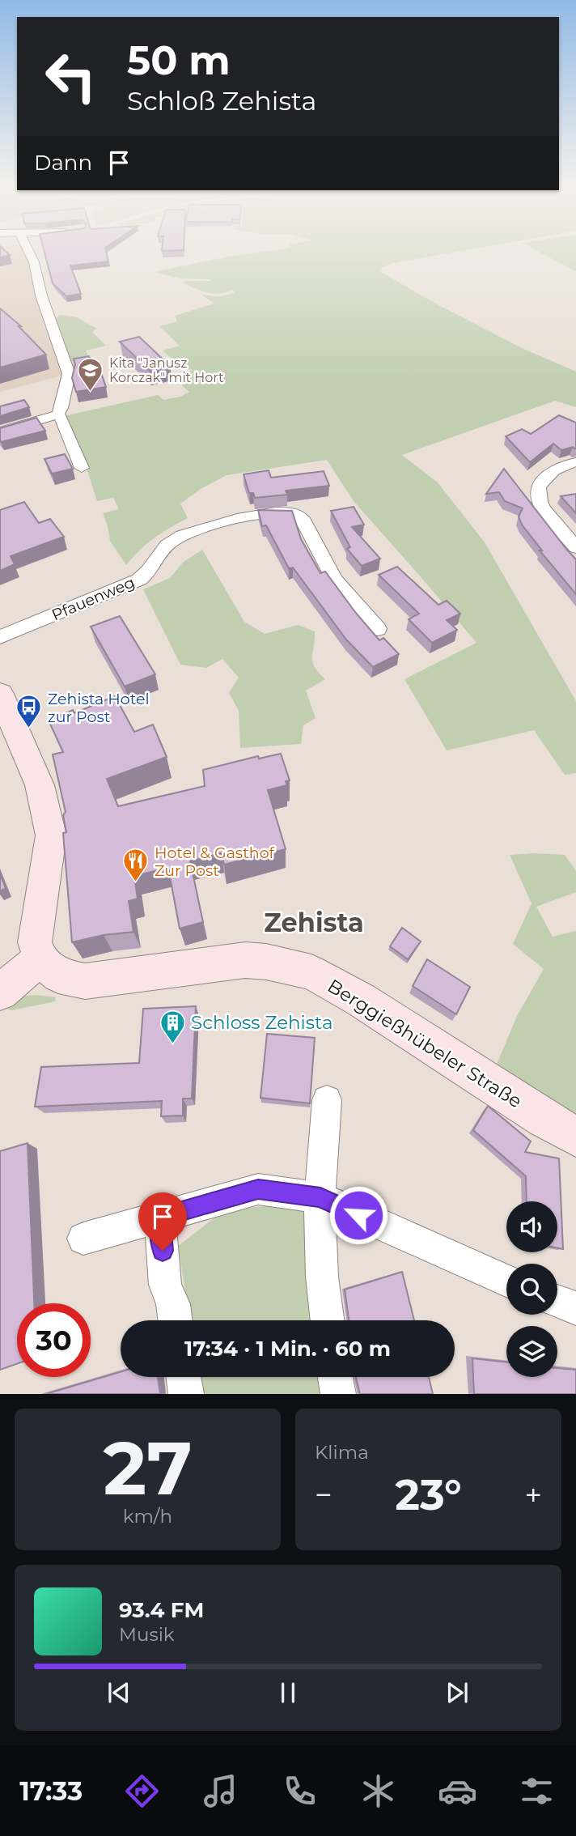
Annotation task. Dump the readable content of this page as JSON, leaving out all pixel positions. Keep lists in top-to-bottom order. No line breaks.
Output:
{"streets":{"main road":["Berggießhübeler Straße"],"street":["Pfauenweg"]},"districts":["Zehista"],"places":{"school or university":["Kita \"Janusz Korczak\" mit Hort"],"bus stop":["Zehista Hotel zur Post"],"restaurant":["Hotel & Gasthof Zur Post"],"building":["Schloss Zehista"]},"page":{"turn":["50 m","Schloß Zehista"],"then":"Dann","limit":"30","trip":"17:34 · 1 Min. · 60 m","tile":[["27","km/h"],"Klima"],"heat":["−","23°","+"],"song":["93.4 FM","Musik"],"tabs":"17:33"}}
